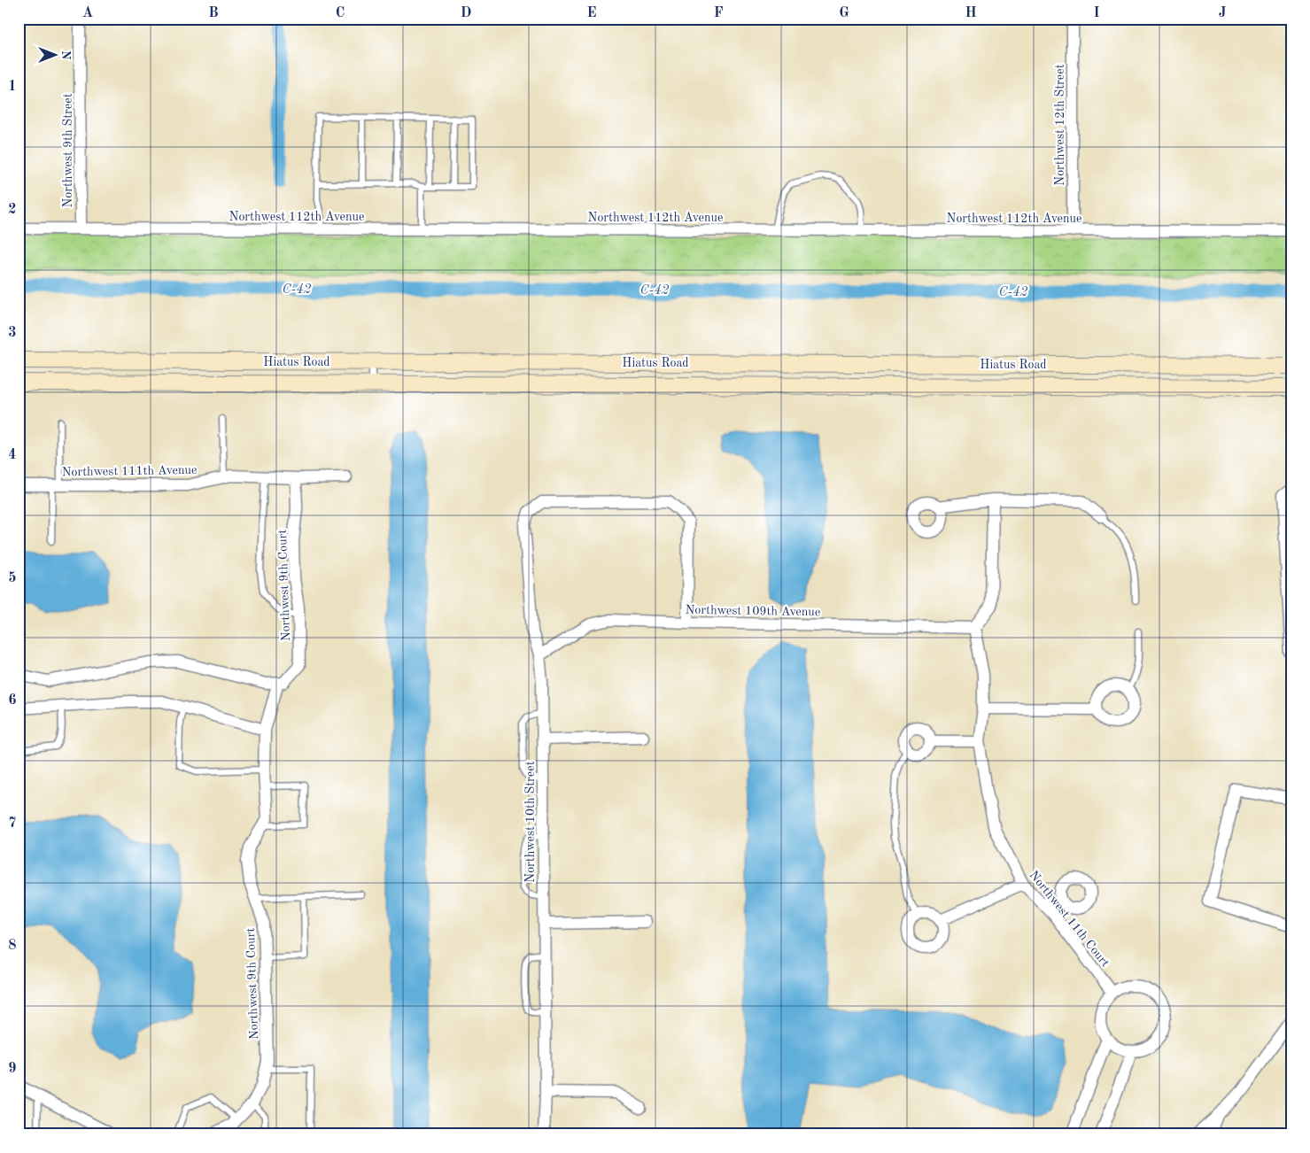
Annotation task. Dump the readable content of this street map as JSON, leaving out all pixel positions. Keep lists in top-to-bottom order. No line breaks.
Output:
{"streets":{"main road":["Hiatus Road"],"street":["Northwest 12th Street","Northwest 9th Street","Northwest 112th Avenue","Northwest 111th Avenue","Northwest 9th Court","Northwest 109th Avenue","Northwest 10th Street","Northwest 11th Court"]},"crossings":[["Northwest 12th Street","Northwest 112th Avenue"],["Northwest 9th Street","Northwest 112th Avenue"],["Northwest 111th Avenue","Northwest 9th Court"],["Northwest 109th Avenue","Northwest 10th Street"],["Northwest 109th Avenue","Northwest 11th Court"]],"water":["C-42"],"north":"right","grid":{"columns":["A","B","C","D","E","F","G","H","I","J"],"rows":["1","2","3","4","5","6","7","8","9"]}}
